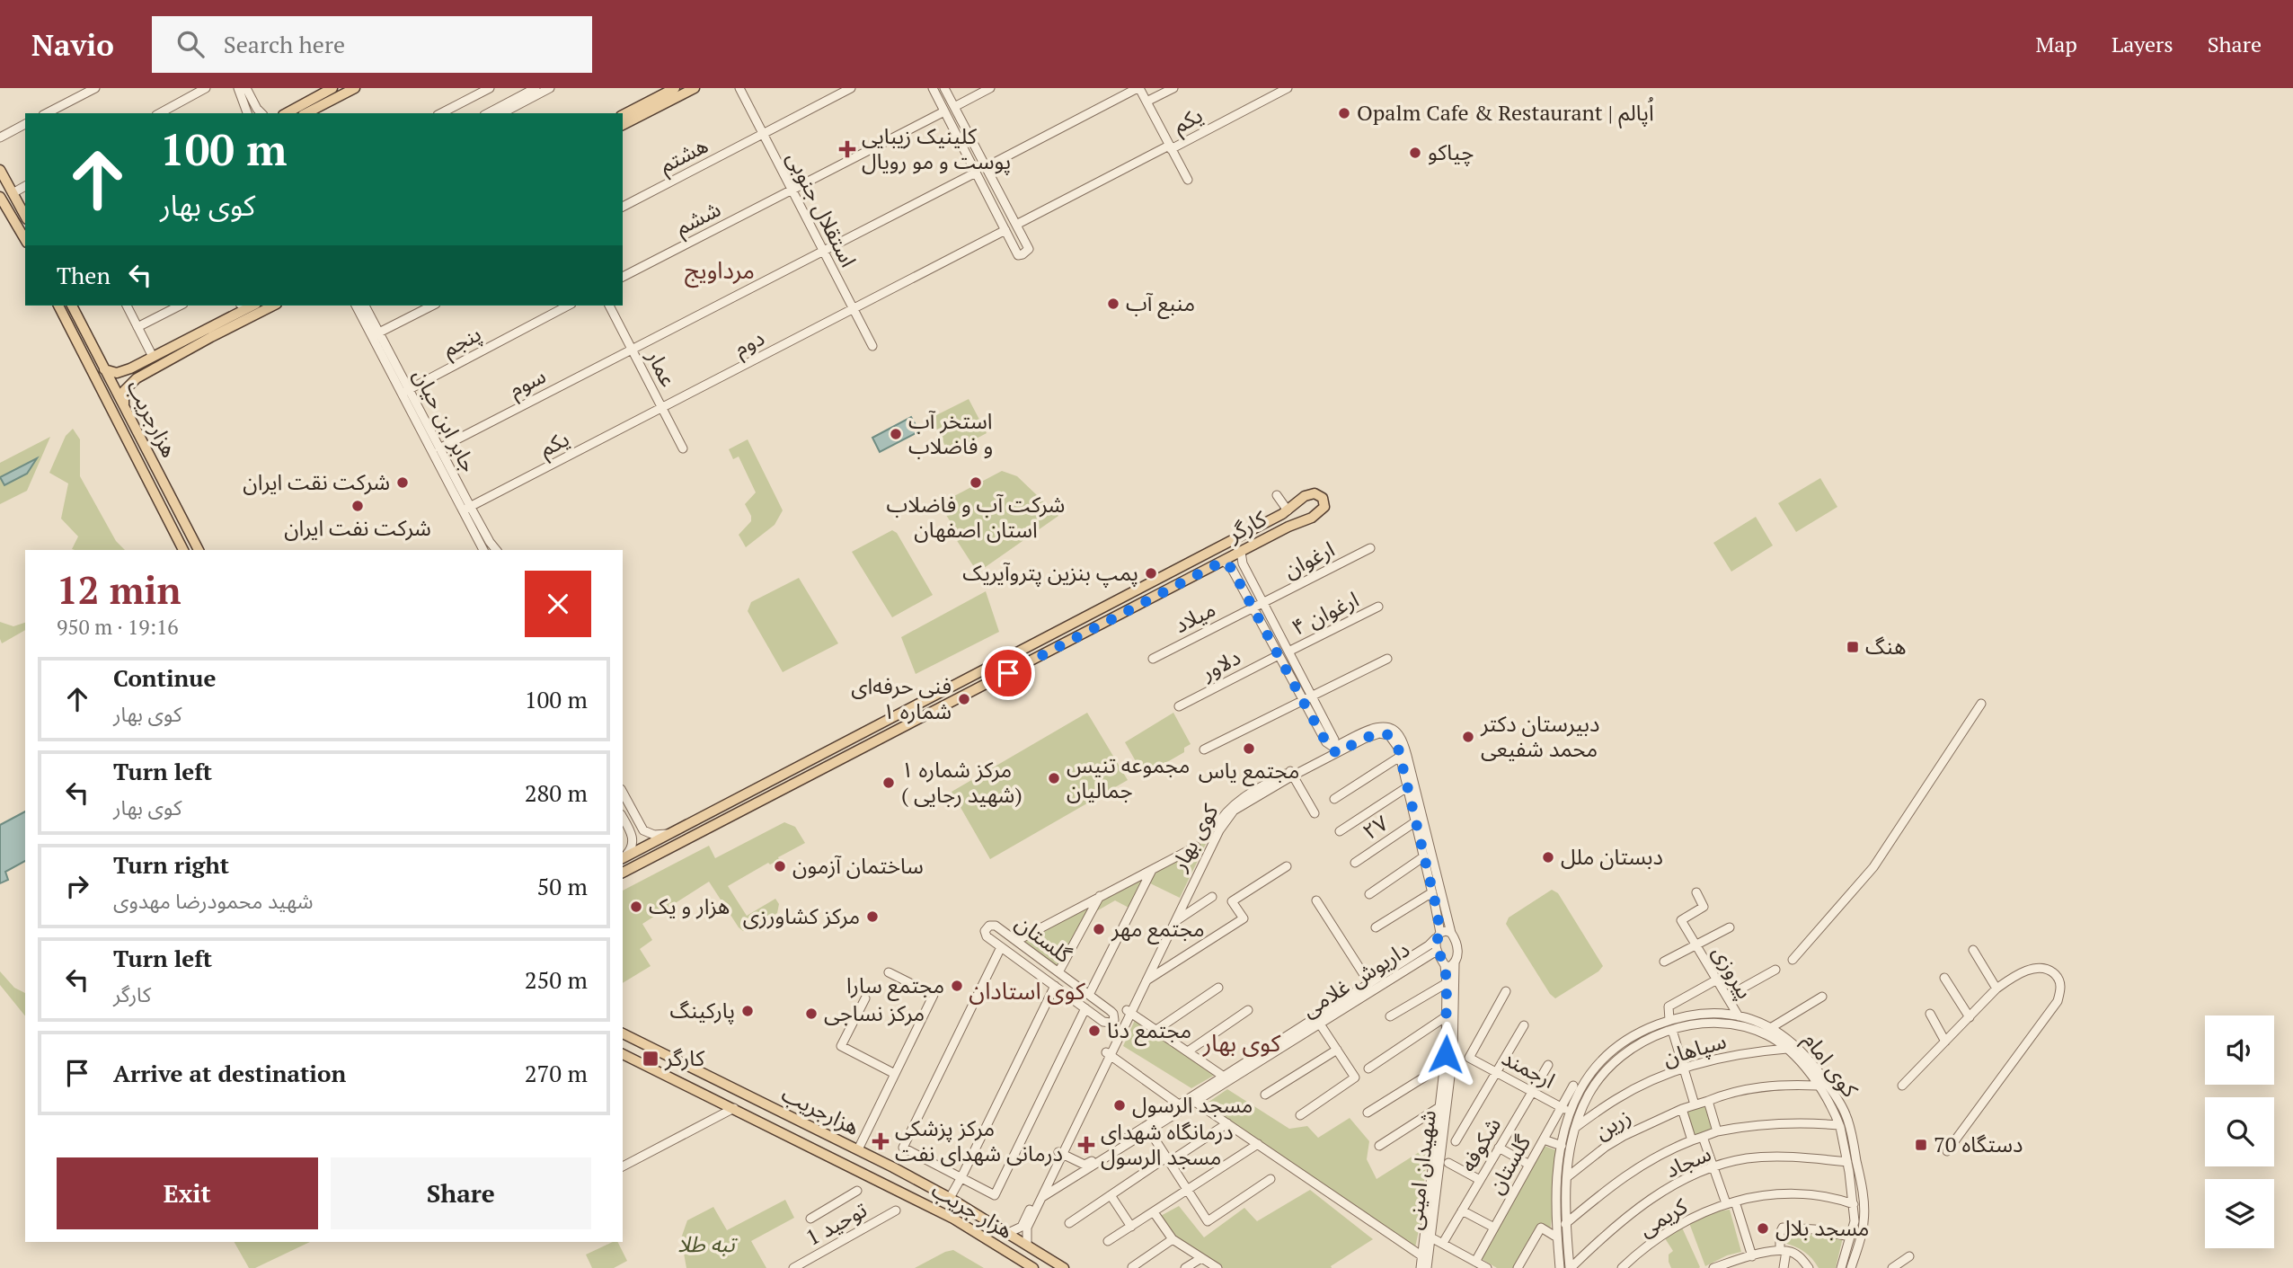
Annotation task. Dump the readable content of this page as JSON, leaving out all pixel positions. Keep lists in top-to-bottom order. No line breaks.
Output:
{"streets":{"main road":["هزارجریب","کارگر","هزار جریب"],"street":["یکم","هشتم","استقلال جنوبی","ششم","پنجم","دوم","عمار","سوم","جابر ابن حیان","ارغوان","ارغوان ۴","میلاد","دلاور","۲۷","کوی بهار","گلستان","پیروزی","داریوش غلامی","سپاهان","کوی امام","ارجمند","زرین","شکوفه","سجاد","شهیدان امینی","کریمی","توحید 1"]},"crossings":[["یکم","دوم"],["یکم","عمار"],["یکم","جابر ابن حیان"],["هشتم","استقلال جنوبی"],["استقلال جنوبی","ششم"],["استقلال جنوبی","دوم"],["استقلال جنوبی","سوم"],["پنجم","جابر ابن حیان"],["دوم","عمار"],["عمار","سوم"],["سوم","جابر ابن حیان"],["هزارجریب","کوی بهار"],["ارغوان","میلاد"],["۲۷","کوی بهار"],["کوی بهار","داریوش غلامی"],["کوی بهار","شهیدان امینی"],["گلستان","ارجمند"],["پیروزی","کوی امام"],["سپاهان","کوی امام"],["کوی امام","ارجمند"],["کوی امام","زرین"],["کوی امام","سجاد"],["کوی امام","کریمی"],["ارجمند","شکوفه"]],"districts":["مرداویج","کوی استادان","کوی بهار"],"parks":["تبه طلا"],"places":{"other":["Opalm Cafe & Restaurant | اُپالم","چیاکو","منبع آب","استخر آب و فاضلاب","شرکت نقت ایران","شرکت آب و فاضلاب استان اصفهان","شرکت نفت ایران","پمپ بنزین پتروآیریک","فنی حرفه‌ای شماره ۱","دبیرستان دکتر محمد شفیعی","مجتمع یاس","مجموعه تنیس جمالیان","مرکز شماره ۱ ( شهید رجایی)","دبستان ملل","ساختمان آزمون","هزار و یک","مرکز کشاورزی","مجتمع مهر","مجتمع سارا","پارکینگ","مرکز نساجی","مجتمع دنا","مسجد الرسول","مسجد بلال"],"health":["کلینیک زیبایی پوست و مو رویال","مرکز پزشکی درمانی شهدای نفت","درمانگاه شهدای مسجد الرسول"],"transit":["هنگ","کارگر","70 دستگاه"]},"page":{"header":"Navio","search":"Search here","nav":["Map","Layers","Share"],"turn":["100 m","کوی بهار"],"then":"Then","heading":["12 min","950 m · 19:16"],"list":[{"name":"Continue","note":"کوی بهار","value":"100 m"},{"name":"Turn left","note":"کوی بهار","value":"280 m"},{"name":"Turn right","note":"شهید محمودرضا مهدوی","value":"50 m"},{"name":"Turn left","note":"کارگر","value":"250 m"},{"name":"Arrive at destination","value":"270 m"}],"buttons":["Exit","Share"]}}
